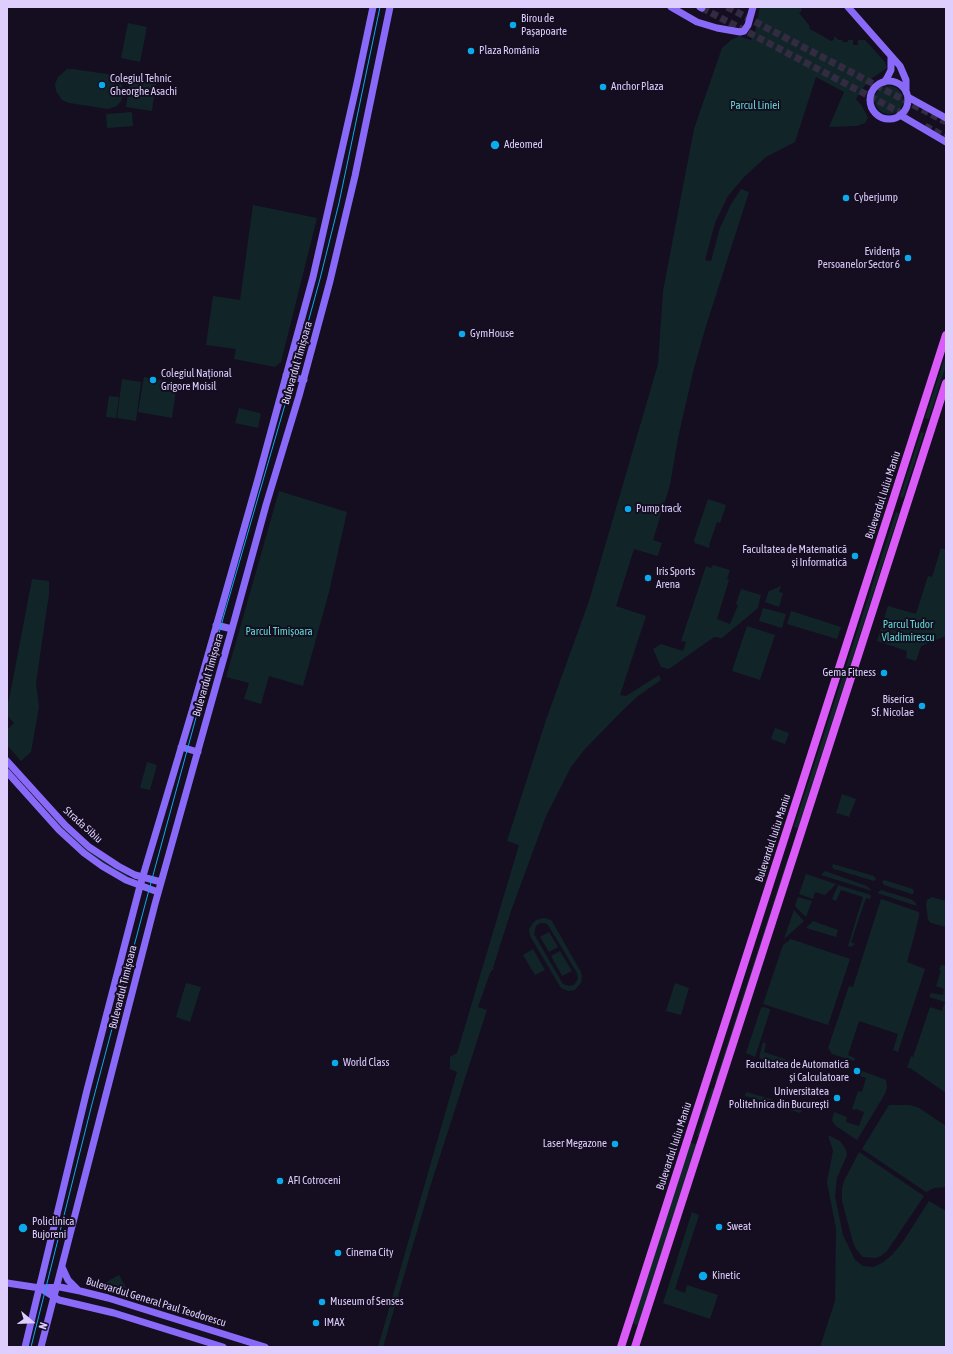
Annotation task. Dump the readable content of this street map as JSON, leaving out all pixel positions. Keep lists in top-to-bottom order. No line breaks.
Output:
{"streets":{"main road":["Bulevardul Timișoara","Bulevardul Iuliu Maniu","Strada Sibiu","Bulevardul General Paul Teodorescu"]},"crossings":[["Bulevardul Timișoara","Strada Sibiu"],["Bulevardul Timișoara","Bulevardul General Paul Teodorescu"]],"parks":["Parcul Liniei","Parcul Tudor Vladimirescu","Parcul Timișoara"],"places":["Birou de Pașapoarte","Plaza România","Colegiul Tehnic Gheorghe Asachi","Anchor Plaza","Adeomed","Cyberjump","Evidența Persoanelor Sector 6","GymHouse","Colegiul Național Grigore Moisil","Pump track","Facultatea de Matematică și Informatică","Iris Sports Arena","Gema Fitness","Biserica Sf. Nicolae","World Class","Facultatea de Automatică și Calculatoare","Universitatea Politehnica din București","Laser Megazone","AFI Cotroceni","Sweat","Policlinica Bujoreni","Cinema City","Kinetic","Museum of Senses","IMAX"],"north":"right"}
